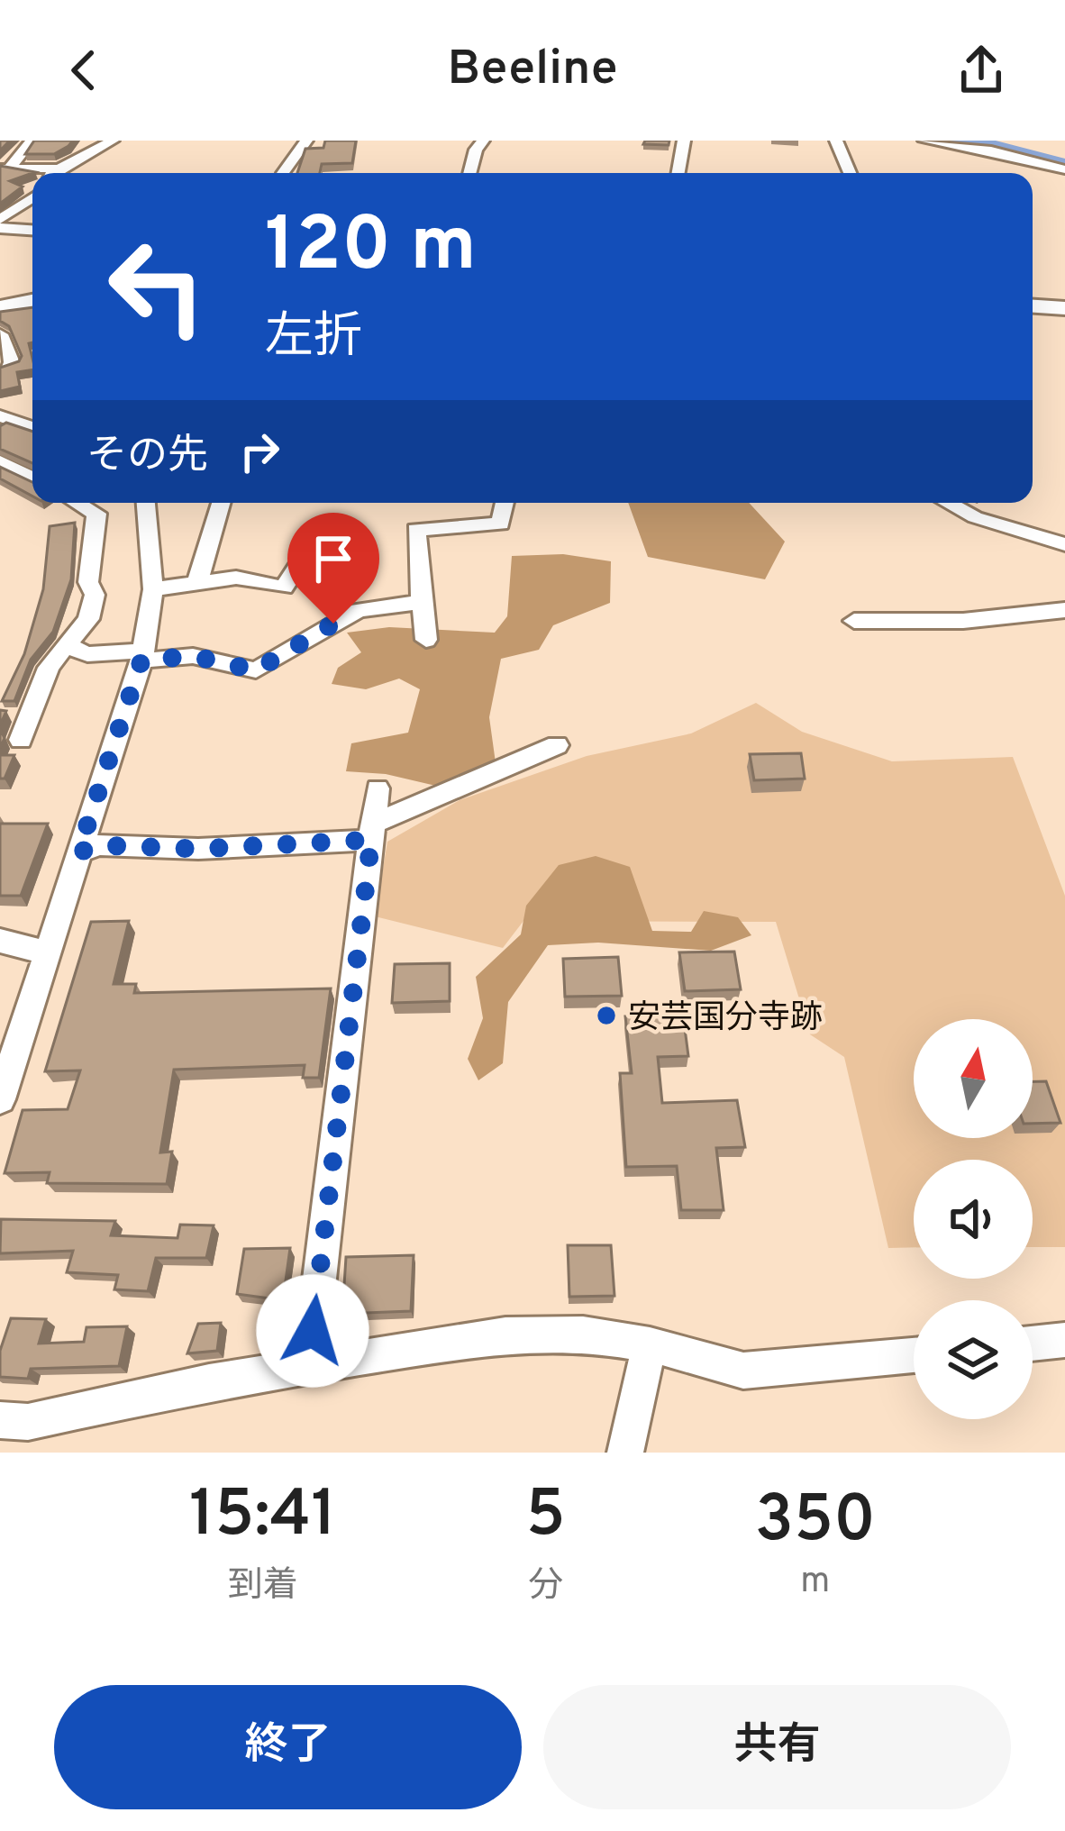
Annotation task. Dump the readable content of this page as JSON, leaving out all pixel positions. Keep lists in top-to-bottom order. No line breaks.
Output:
{"places":["安芸国分寺跡"],"north":"top","page":{"header":"Beeline","turn":["120 m","左折"],"then":"その先","eta":["15:41","到着","5","分","350","m"],"buttons":["終了","共有"]}}
